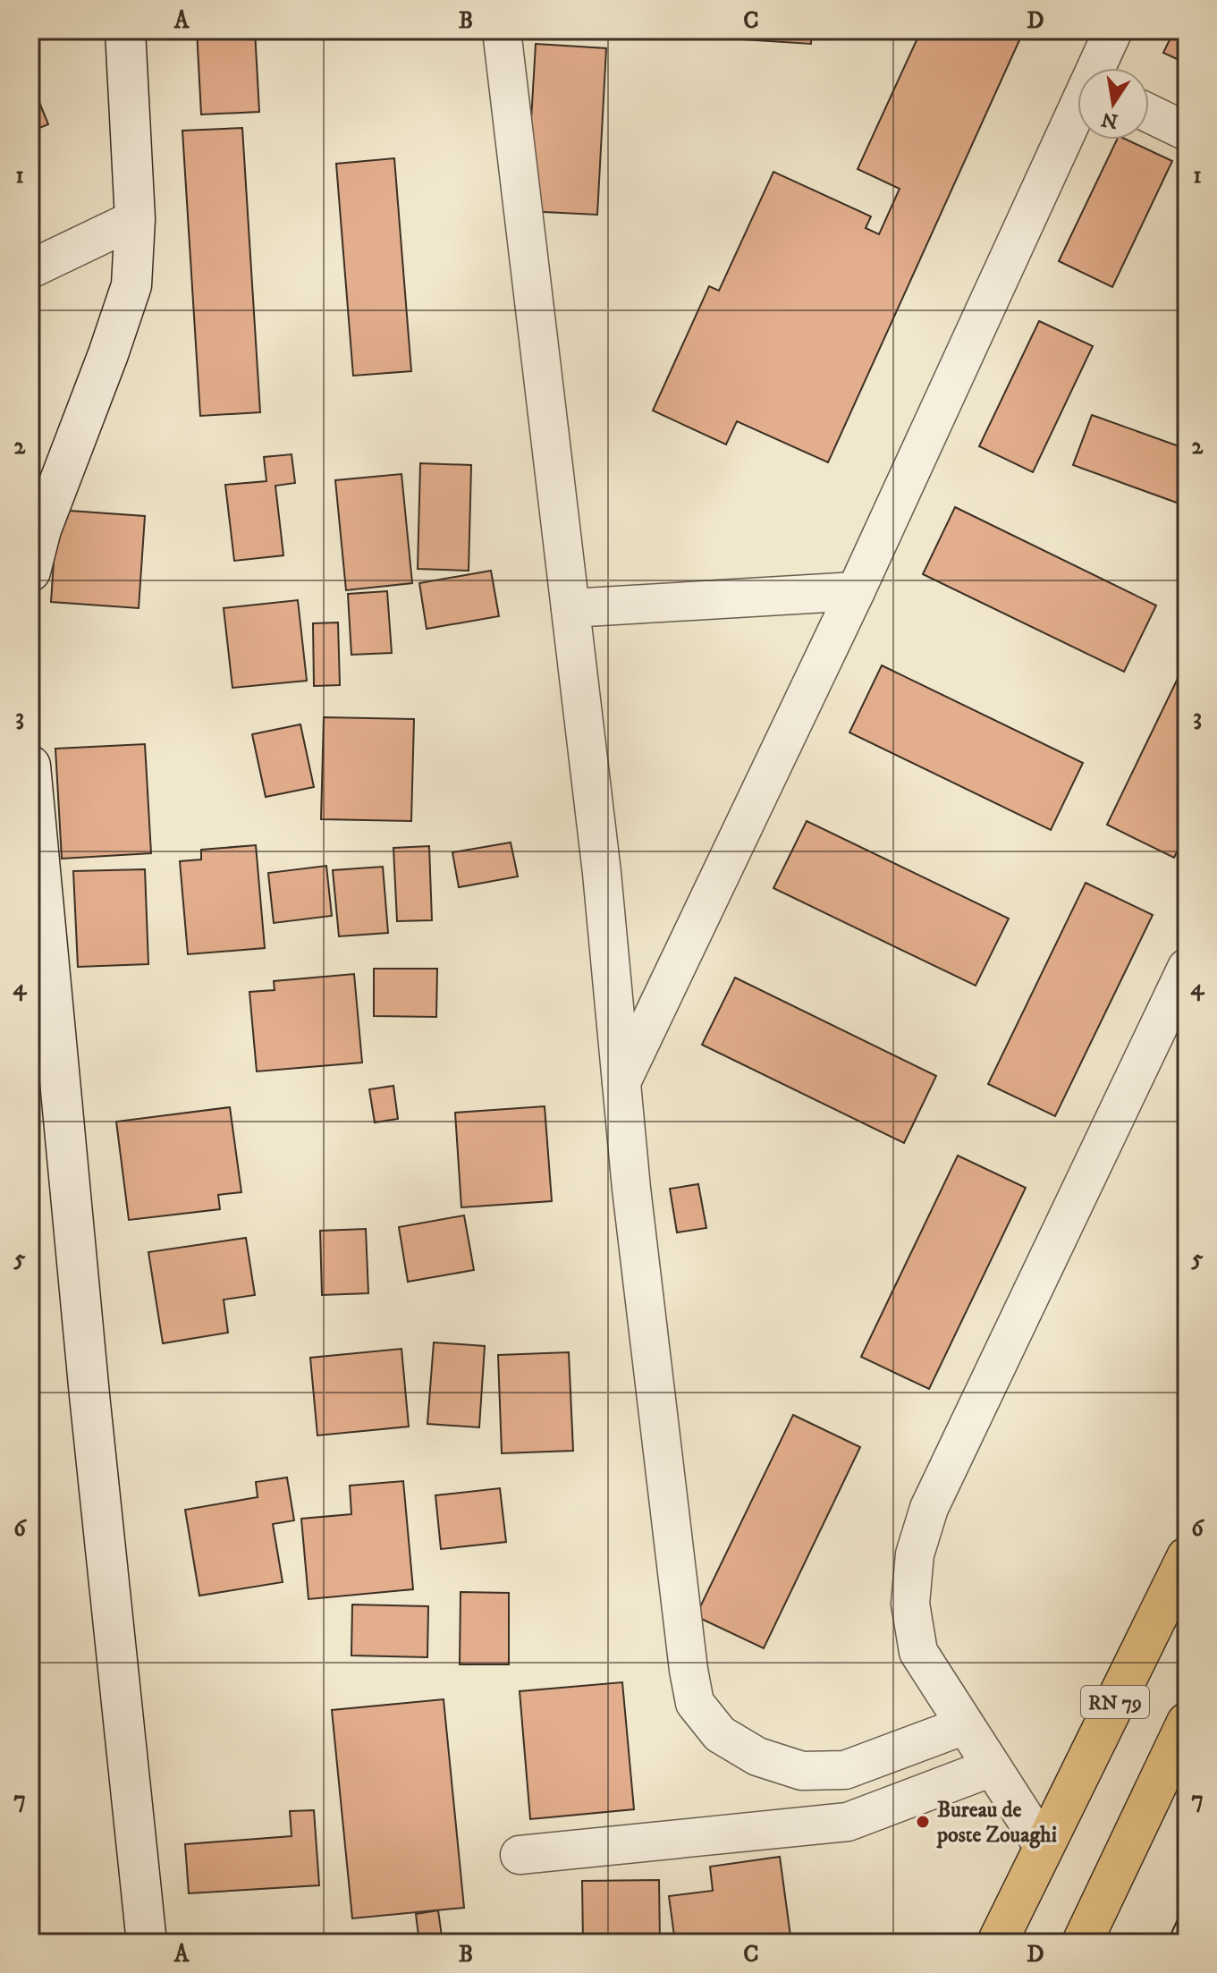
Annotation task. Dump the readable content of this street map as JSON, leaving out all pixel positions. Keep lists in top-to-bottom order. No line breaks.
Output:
{"streets":{"highway":["RN 79"]},"places":["Bureau de poste Zouaghi"],"north":"bottom","grid":{"columns":["A","B","C","D"],"rows":["1","2","3","4","5","6","7"]}}
